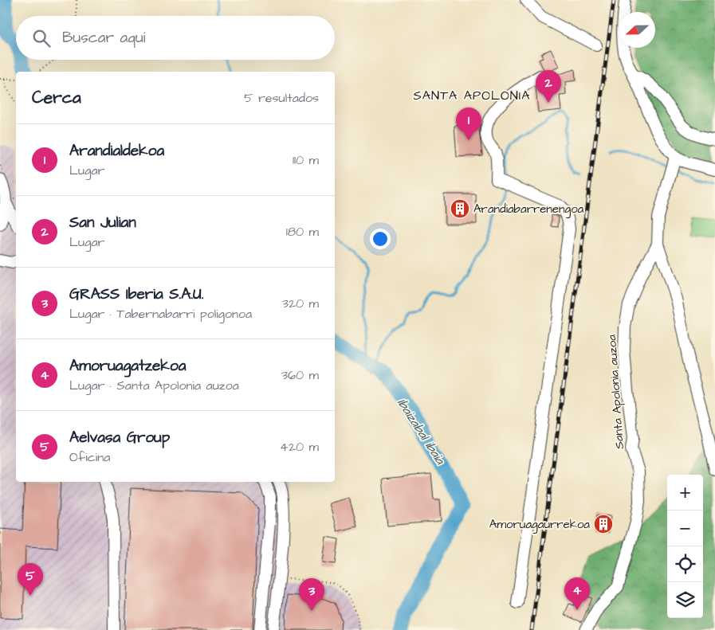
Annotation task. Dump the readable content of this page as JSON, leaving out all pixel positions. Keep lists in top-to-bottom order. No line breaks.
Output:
{"streets":{"street":["Santa Apolonia auzoa"]},"districts":["SANTA APOLONIA"],"water":["Ibaizabal ibaia"],"places":{"building":["Arandiabarrenengoa","Amoruagaurrekoa"]},"north":"left","page":{"search":"Buscar aquí","pins":["2","1","5","4","3"],"heading":["Cerca","5 resultados"],"list":[{"mark":"1","name":"Arandialdekoa","note":"Lugar","value":"110 m"},{"mark":"2","name":"San Julian","note":"Lugar","value":"180 m"},{"mark":"3","name":"GRASS Iberia S.A.U.","note":"Lugar · Tabernabarri poligonoa","value":"320 m"},{"mark":"4","name":"Amoruagatzekoa","note":"Lugar · Santa Apolonia auzoa","value":"360 m"},{"mark":"5","name":"Aelvasa Group","note":"Oficina","value":"420 m"}],"map_buttons":["+","−"]}}
